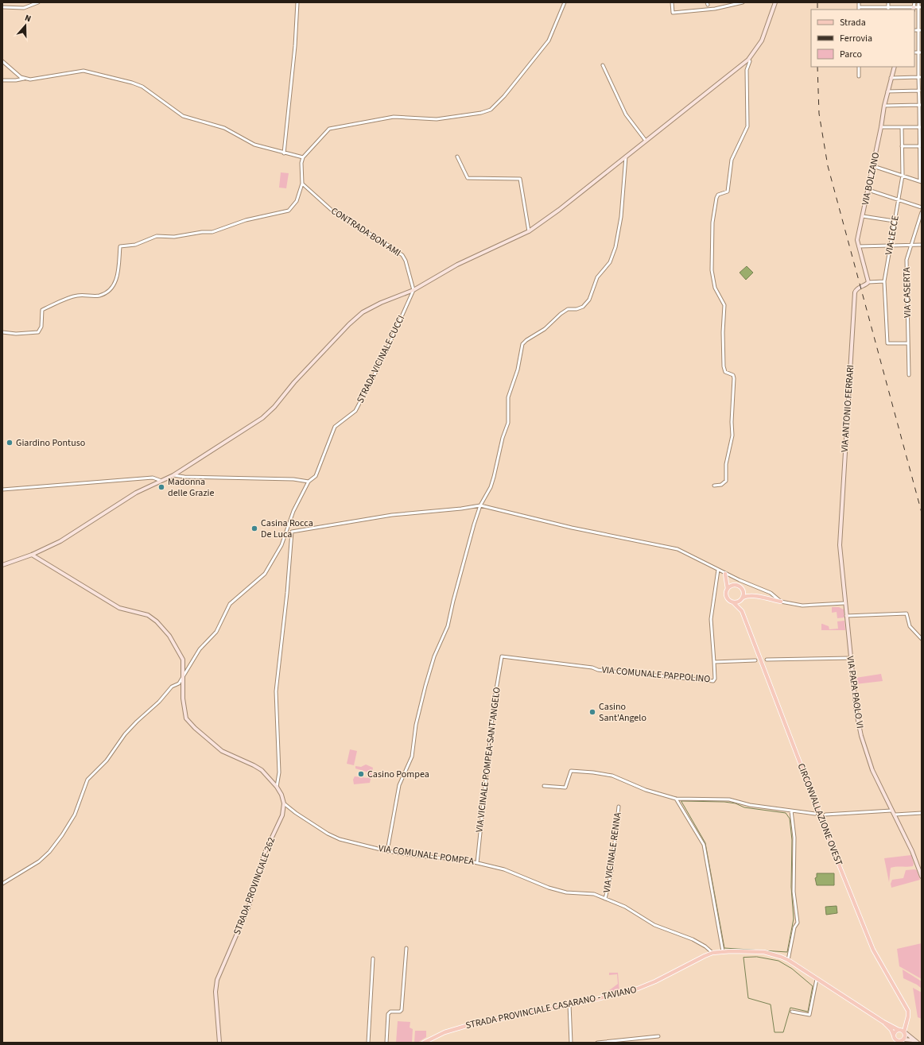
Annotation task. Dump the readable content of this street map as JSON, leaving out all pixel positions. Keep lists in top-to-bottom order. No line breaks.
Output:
{"streets":{"main road":["CIRCONVALLAZIONE OVEST","STRADA PROVINCIALE CASARANO - TAVIANO"],"street":["VIA BOLZANO","CONTRADA BON AMI","VIA LECCE","VIA CASERTA","STRADA VICINALE CUCCI","VIA ANTONIO FERRARI","VIA COMUNALE PAPPOLINO","VIA PAPA PAOLO VI","VIA VICINALE POMPEA-SANT'ANGELO","VIA VICINALE RENNA","VIA COMUNALE POMPEA","STRADA PROVINCIALE 262"]},"crossings":[["VIA BOLZANO","VIA ANTONIO FERRARI"],["CONTRADA BON AMI","STRADA VICINALE CUCCI"],["VIA LECCE","VIA CASERTA"],["VIA ANTONIO FERRARI","VIA PAPA PAOLO VI"],["VIA COMUNALE PAPPOLINO","VIA VICINALE POMPEA-SANT'ANGELO"],["VIA VICINALE POMPEA-SANT'ANGELO","VIA COMUNALE POMPEA"],["CIRCONVALLAZIONE OVEST","STRADA PROVINCIALE CASARANO - TAVIANO"],["VIA VICINALE RENNA","VIA COMUNALE POMPEA"],["VIA COMUNALE POMPEA","STRADA PROVINCIALE 262"],["VIA COMUNALE POMPEA","STRADA PROVINCIALE CASARANO - TAVIANO"]],"places":["Giardino Pontuso","Madonna delle Grazie","Casina Rocca De Luca","Casino Sant'Angelo","Casino Pompea"],"legend":["Strada","Ferrovia","Parco"],"north":"top"}
